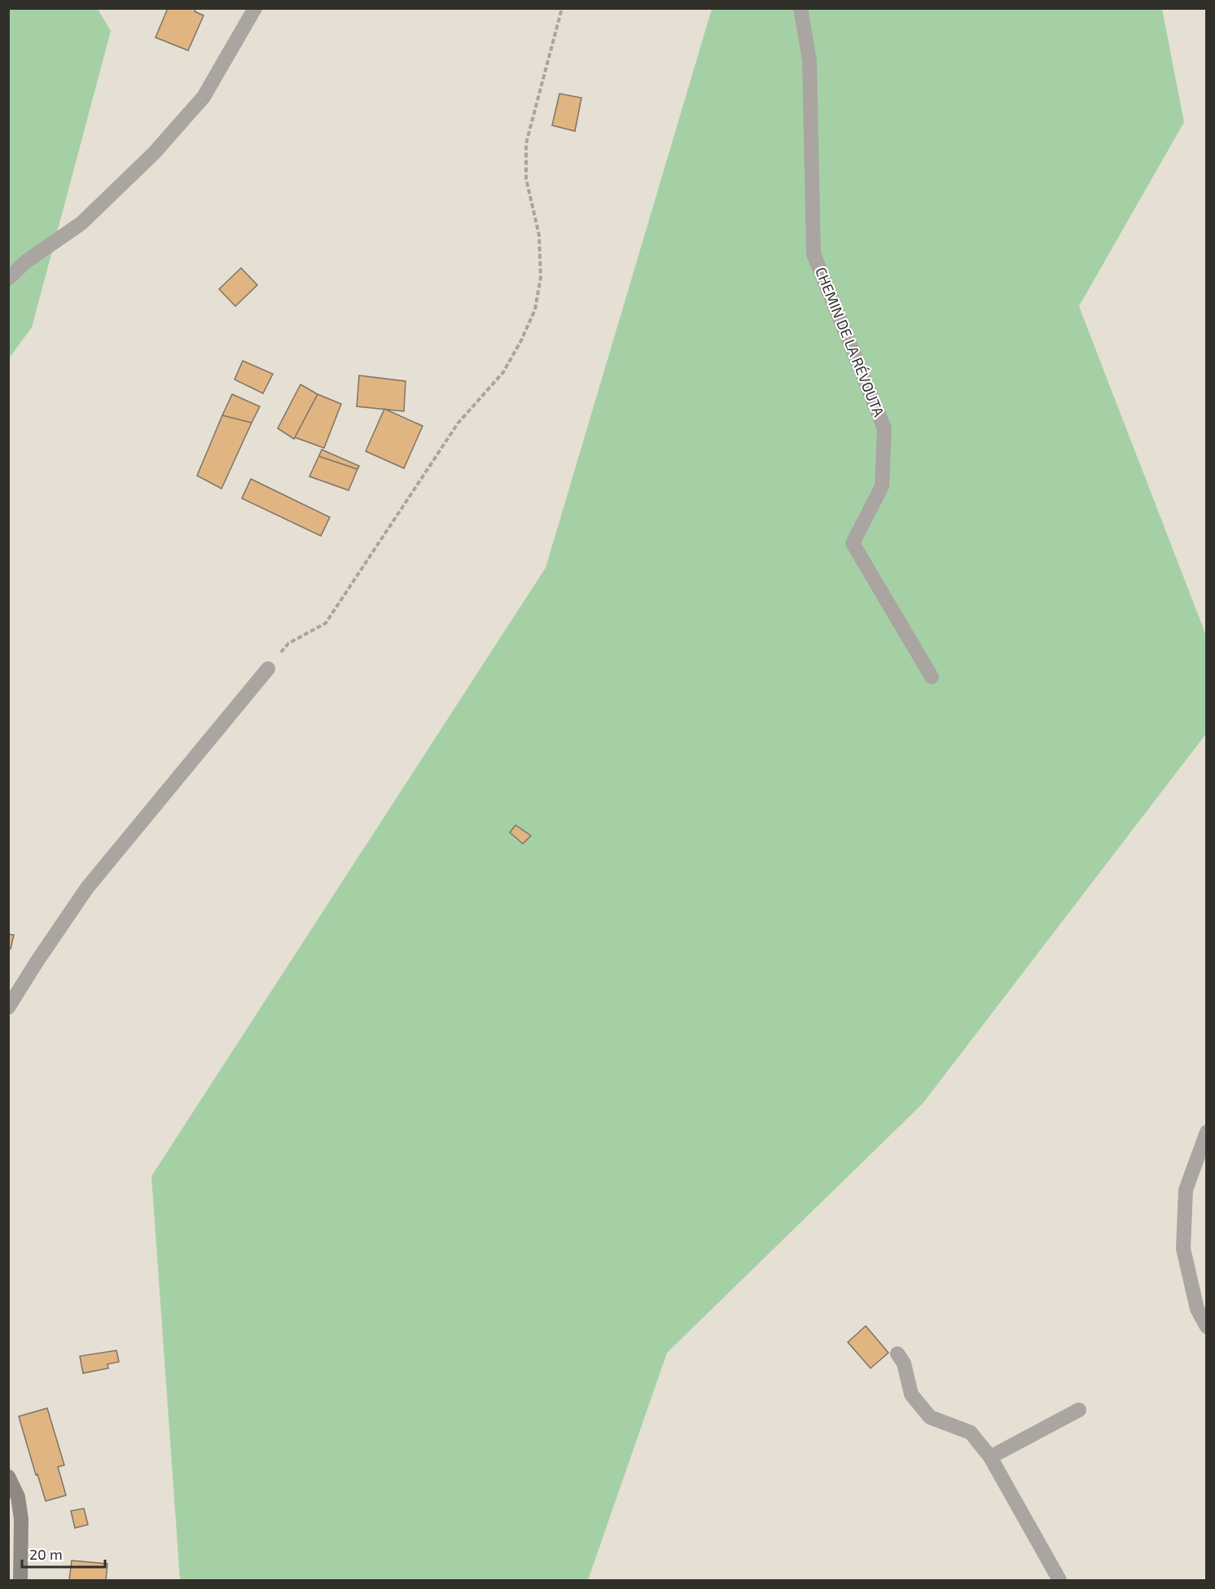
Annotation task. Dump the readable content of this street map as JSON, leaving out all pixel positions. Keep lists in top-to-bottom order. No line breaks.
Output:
{"streets":{"street":["CHEMIN DE LA RÉVOUTA"]},"scale_bar":"20 m"}
